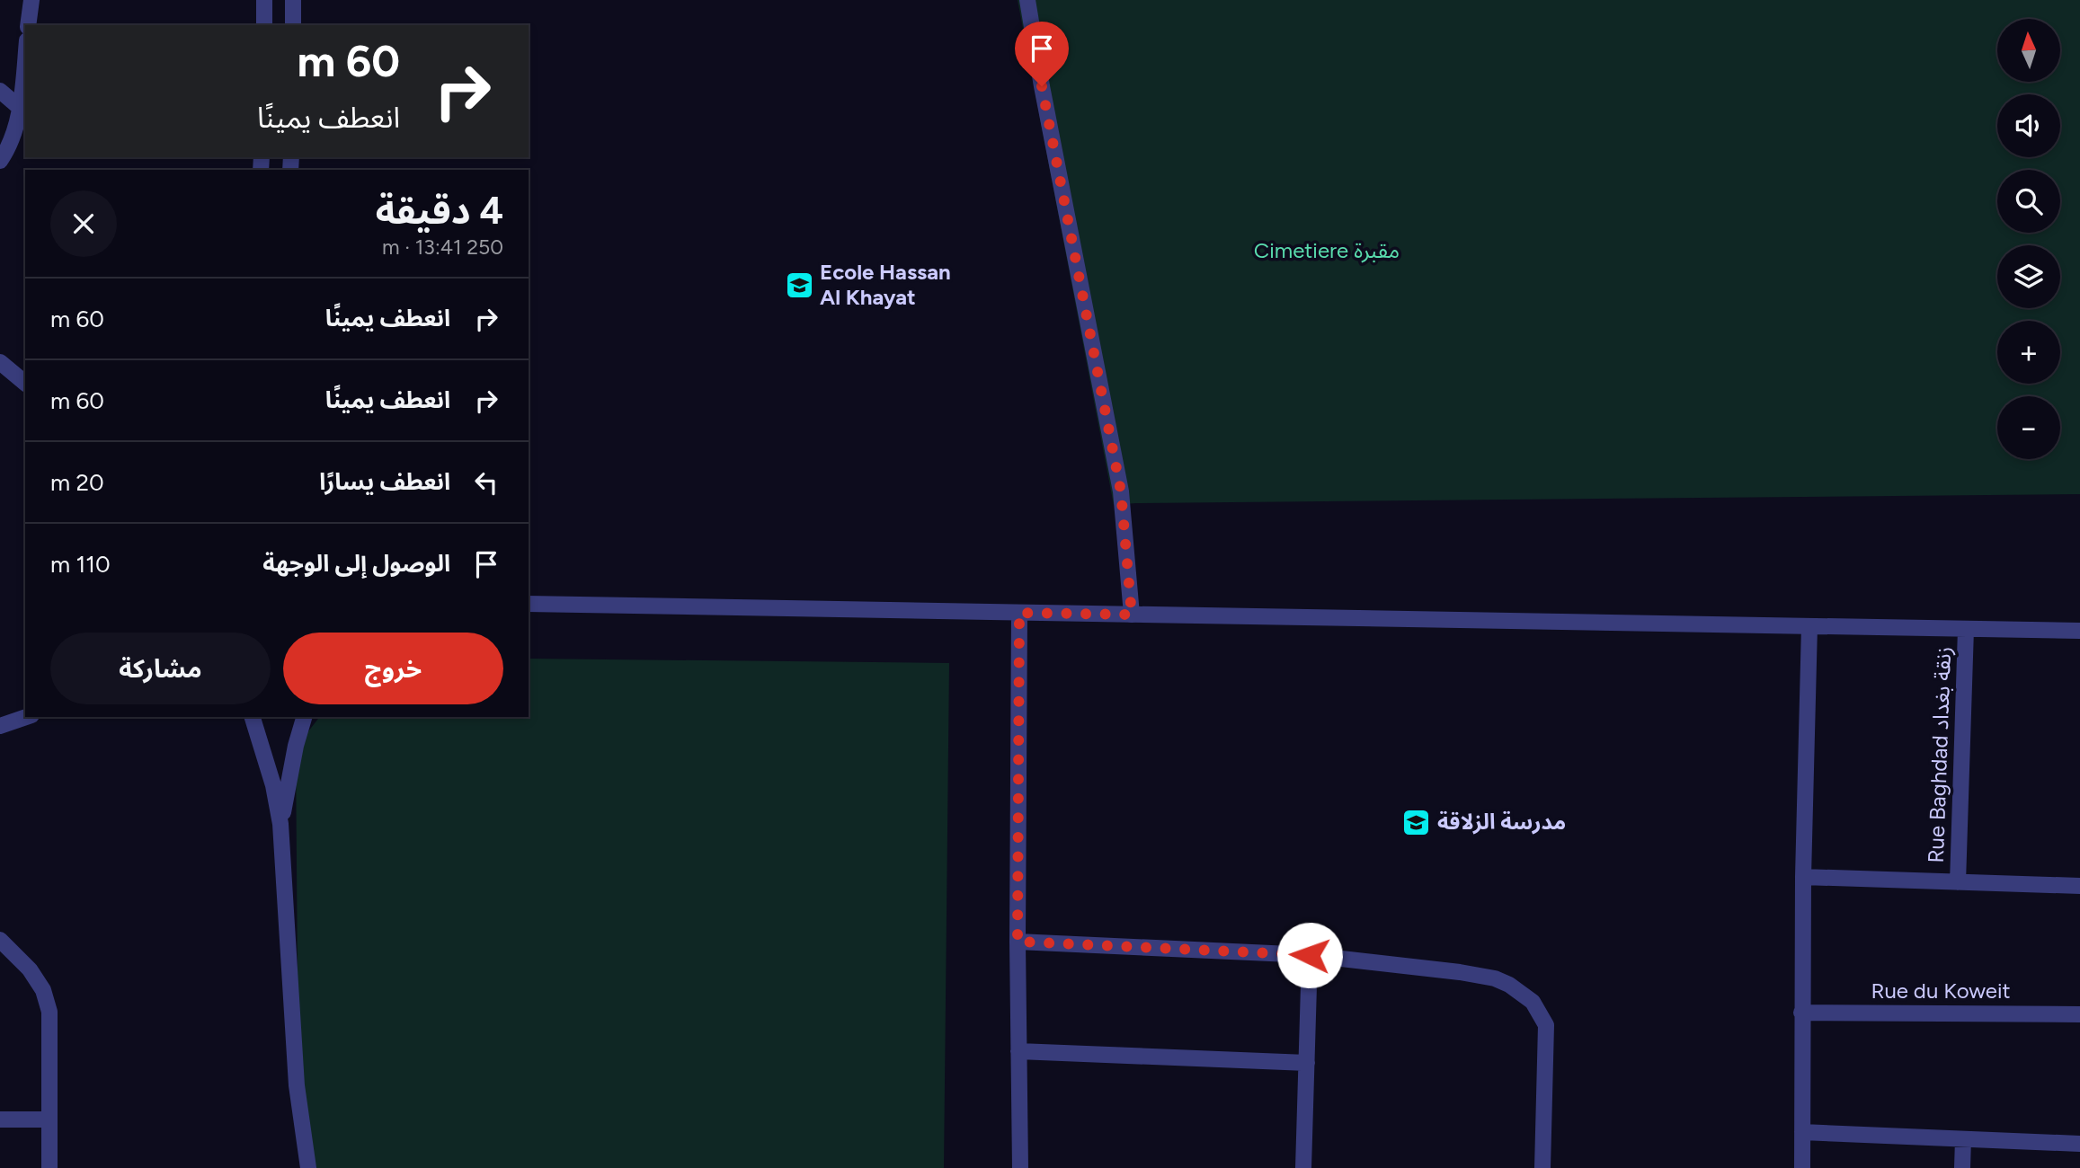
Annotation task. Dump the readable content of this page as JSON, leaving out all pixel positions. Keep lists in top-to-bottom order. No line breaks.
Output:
{"streets":{"street":["Rue Baghdad زنقة بغداد","Rue du Koweit"]},"parks":["Cimetiere مقبرة"],"places":{"school or university":["Ecole Hassan Al Khayat","مدرسة الزلاقة"]},"north":"top","page":{"map_buttons":["+","−"],"turn":["60 m","انعطف يمينًا"],"heading":["4 دقيقة","250 m · 13:41"],"list":[{"name":"انعطف يمينًا","value":"60 m"},{"name":"انعطف يمينًا","value":"60 m"},{"name":"انعطف يسارًا","value":"20 m"},{"name":"الوصول إلى الوجهة","value":"110 m"}],"buttons":["خروج","مشاركة"]}}
